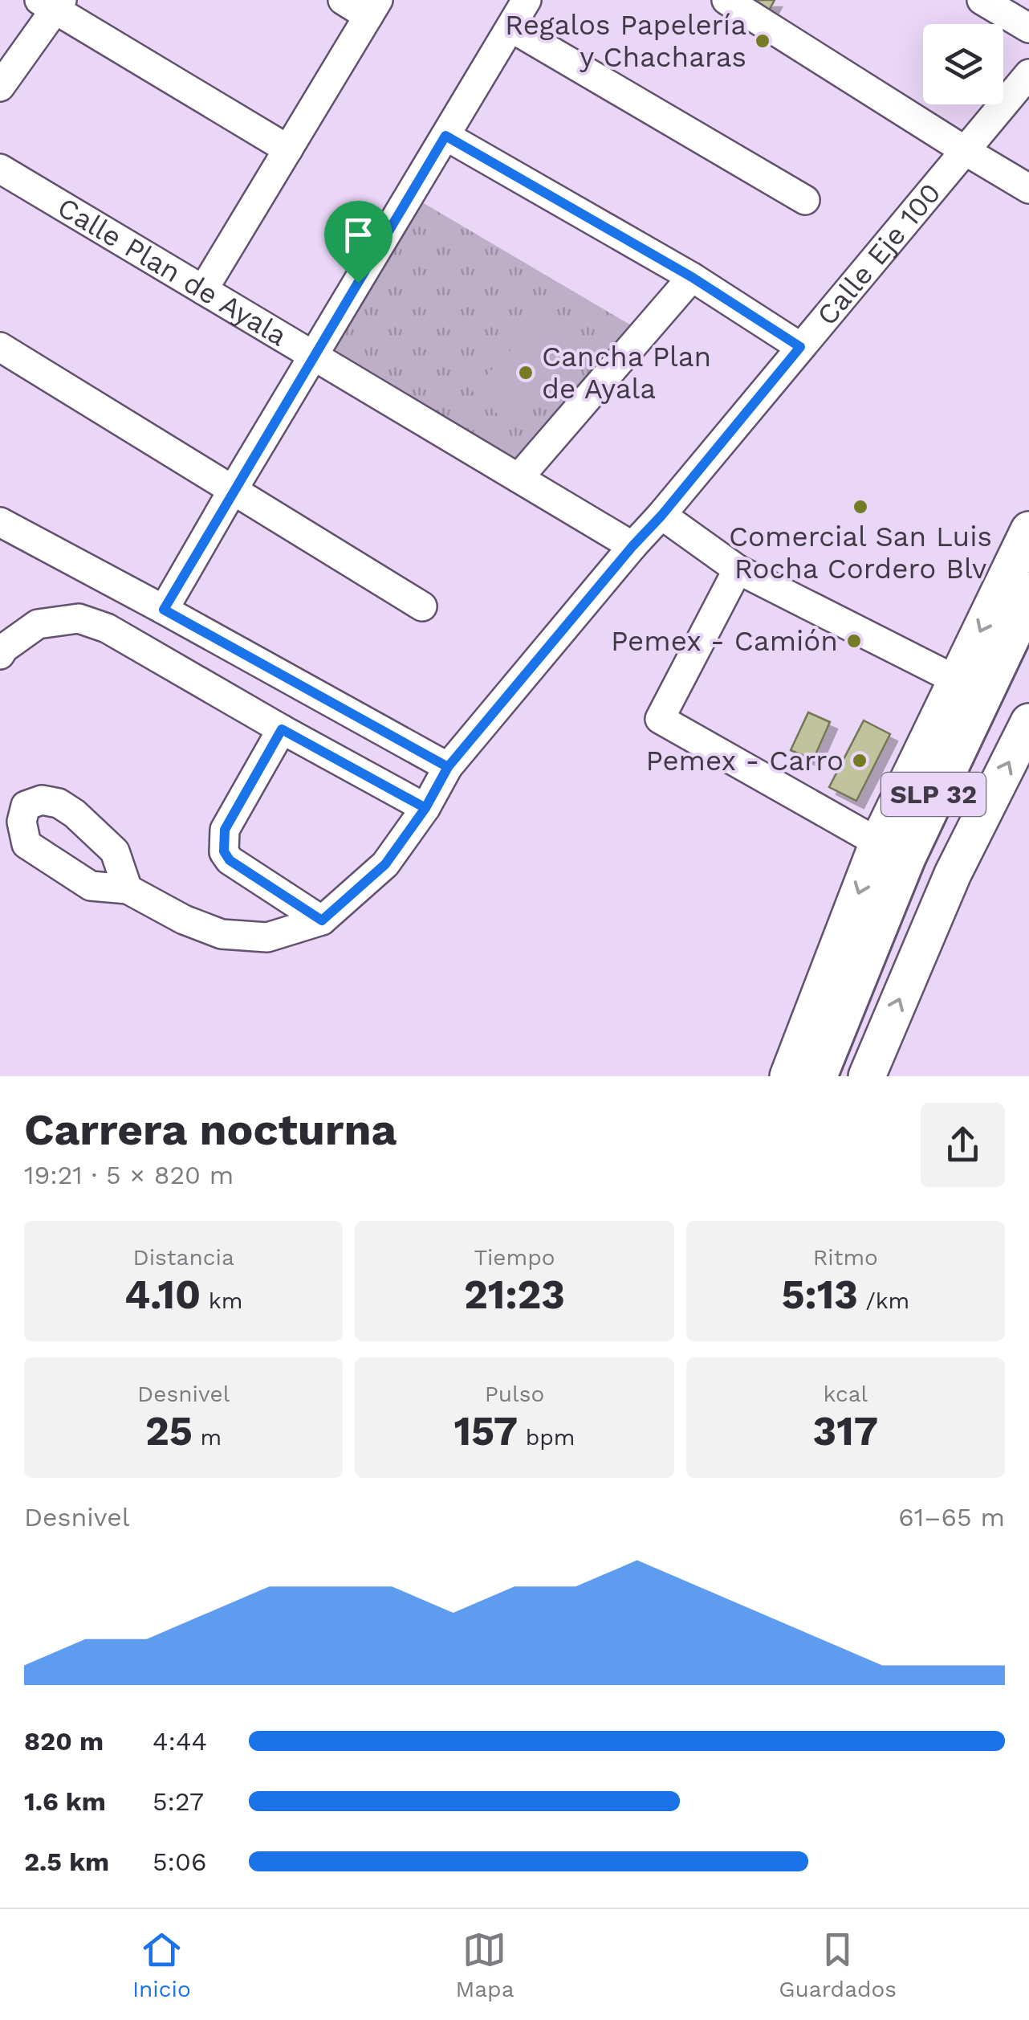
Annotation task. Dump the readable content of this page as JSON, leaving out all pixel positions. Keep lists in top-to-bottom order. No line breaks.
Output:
{"streets":{"highway":["SLP 32"],"street":["Calle Eje 100","Calle Plan de Ayala"]},"crossings":[["Calle Eje 100","Calle Plan de Ayala"]],"places":["Regalos Papelería y Chacharas","Cancha Plan de Ayala","Comercial San Luis Rocha Cordero Blv","Pemex - Camión","Pemex - Carro"],"page":{"heading":["Carrera nocturna","19:21 · 5 × 820 m"],"stats":[["Distancia","4.10 km"],["Tiempo","21:23"],["Ritmo","5:13 /km"],["Desnivel","25 m"],["Pulso","157 bpm"],["kcal","317"]],"chart":["Desnivel","61–65 m"],"list":[{"name":"820 m","note":"4:44"},{"name":"1.6 km","note":"5:27"},{"name":"2.5 km","note":"5:06"}],"tabs":["Inicio","Mapa","Guardados"]}}
